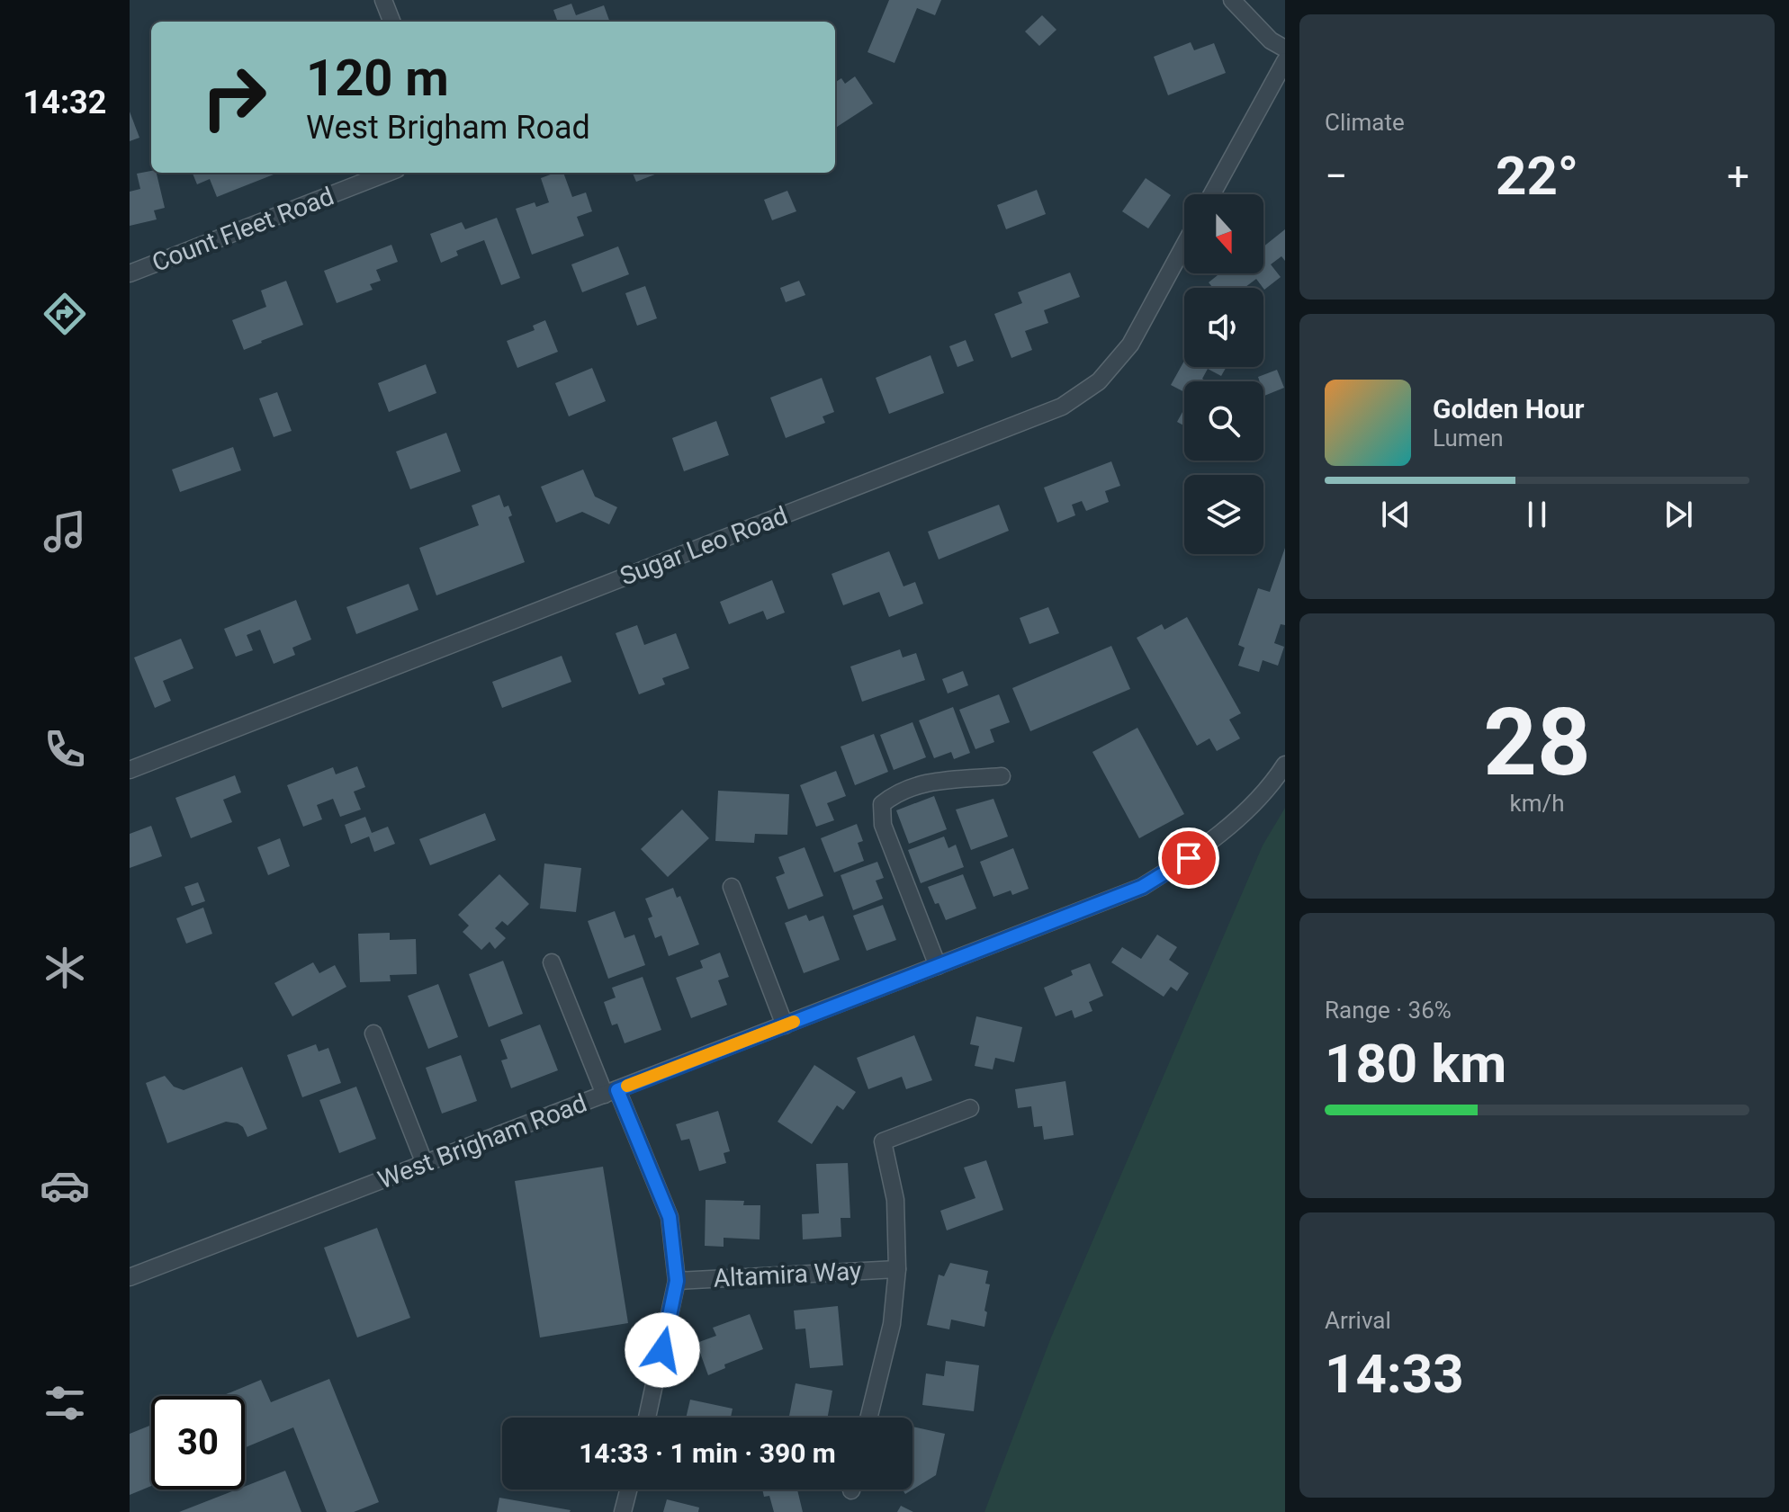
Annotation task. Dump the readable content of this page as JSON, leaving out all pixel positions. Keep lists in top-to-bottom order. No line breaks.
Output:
{"streets":{"street":["Count Fleet Road","Sugar Leo Road","West Brigham Road","Altamira Way"]},"north":"bottom","page":{"tabs":"14:32","tile":["Climate",["28","km/h"],["Range · 36%","180 km"],["Arrival","14:33"]],"turn":["120 m","West Brigham Road"],"heat":["−","22°","+"],"song":["Golden Hour","Lumen"],"limit":"30","trip":"14:33 · 1 min · 390 m"}}
